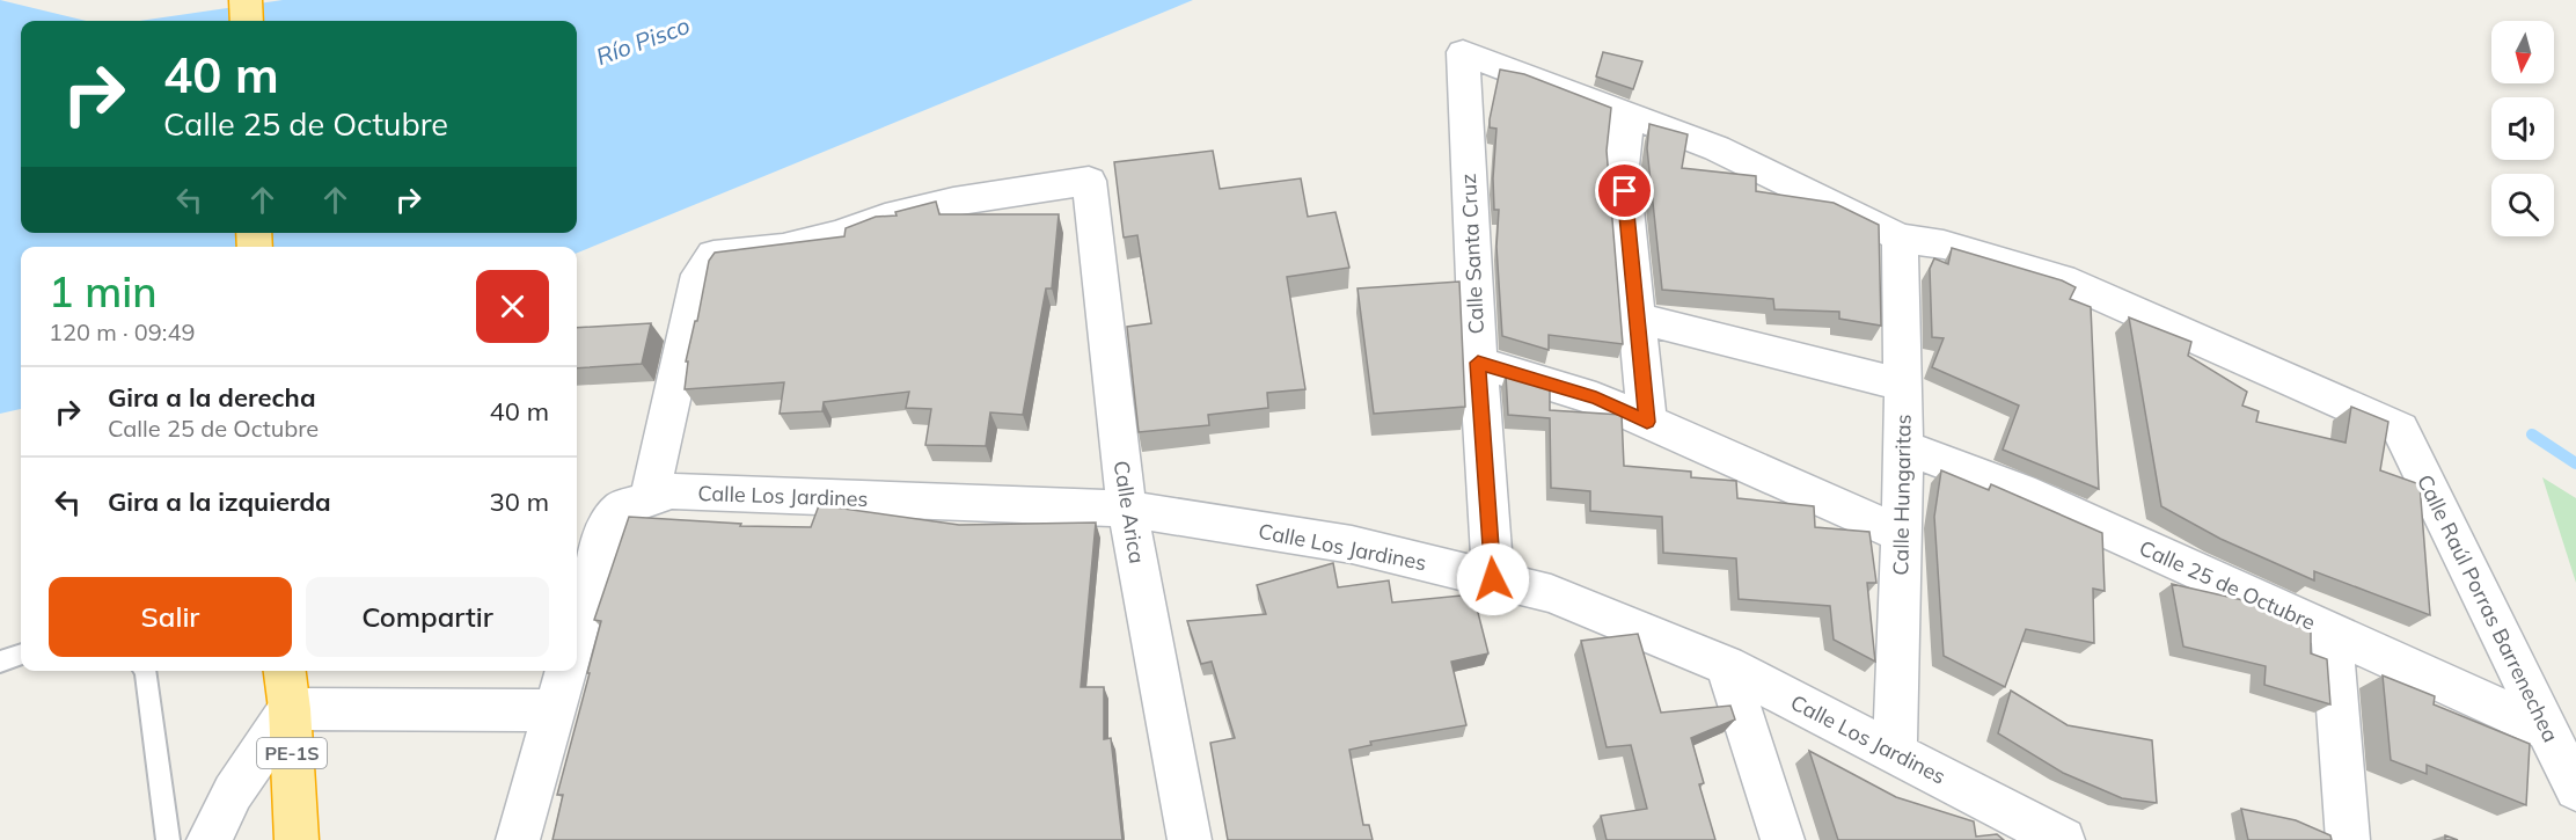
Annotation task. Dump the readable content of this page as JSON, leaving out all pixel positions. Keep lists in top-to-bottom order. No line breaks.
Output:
{"streets":{"highway":["PE-1S"],"street":["Calle Santa Cruz","Calle Hungaritas","Calle Los Jardines","Calle Arica","Calle 25 de Octubre","Calle Raúl Porras Barrenechea"]},"crossings":[["Calle Santa Cruz","Calle Los Jardines"],["Calle Hungaritas","Calle Los Jardines"],["Calle Hungaritas","Calle 25 de Octubre"],["Calle Hungaritas","Calle Raúl Porras Barrenechea"],["Calle Los Jardines","Calle Arica"],["Calle 25 de Octubre","Calle Raúl Porras Barrenechea"]],"water":["Río Pisco"],"north":"bottom","page":{"turn":["40 m","Calle 25 de Octubre"],"heading":["1 min","120 m · 09:49"],"list":[{"name":"Gira a la derecha","note":"Calle 25 de Octubre","value":"40 m"},{"name":"Gira a la izquierda","value":"30 m"}],"buttons":["Salir","Compartir"]}}
